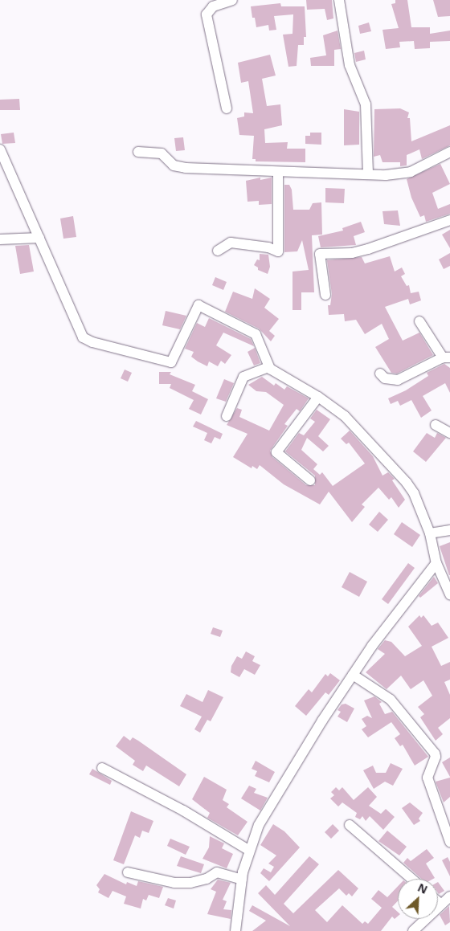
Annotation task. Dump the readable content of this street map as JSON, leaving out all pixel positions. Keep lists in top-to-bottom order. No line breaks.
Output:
{"north":"top right"}
